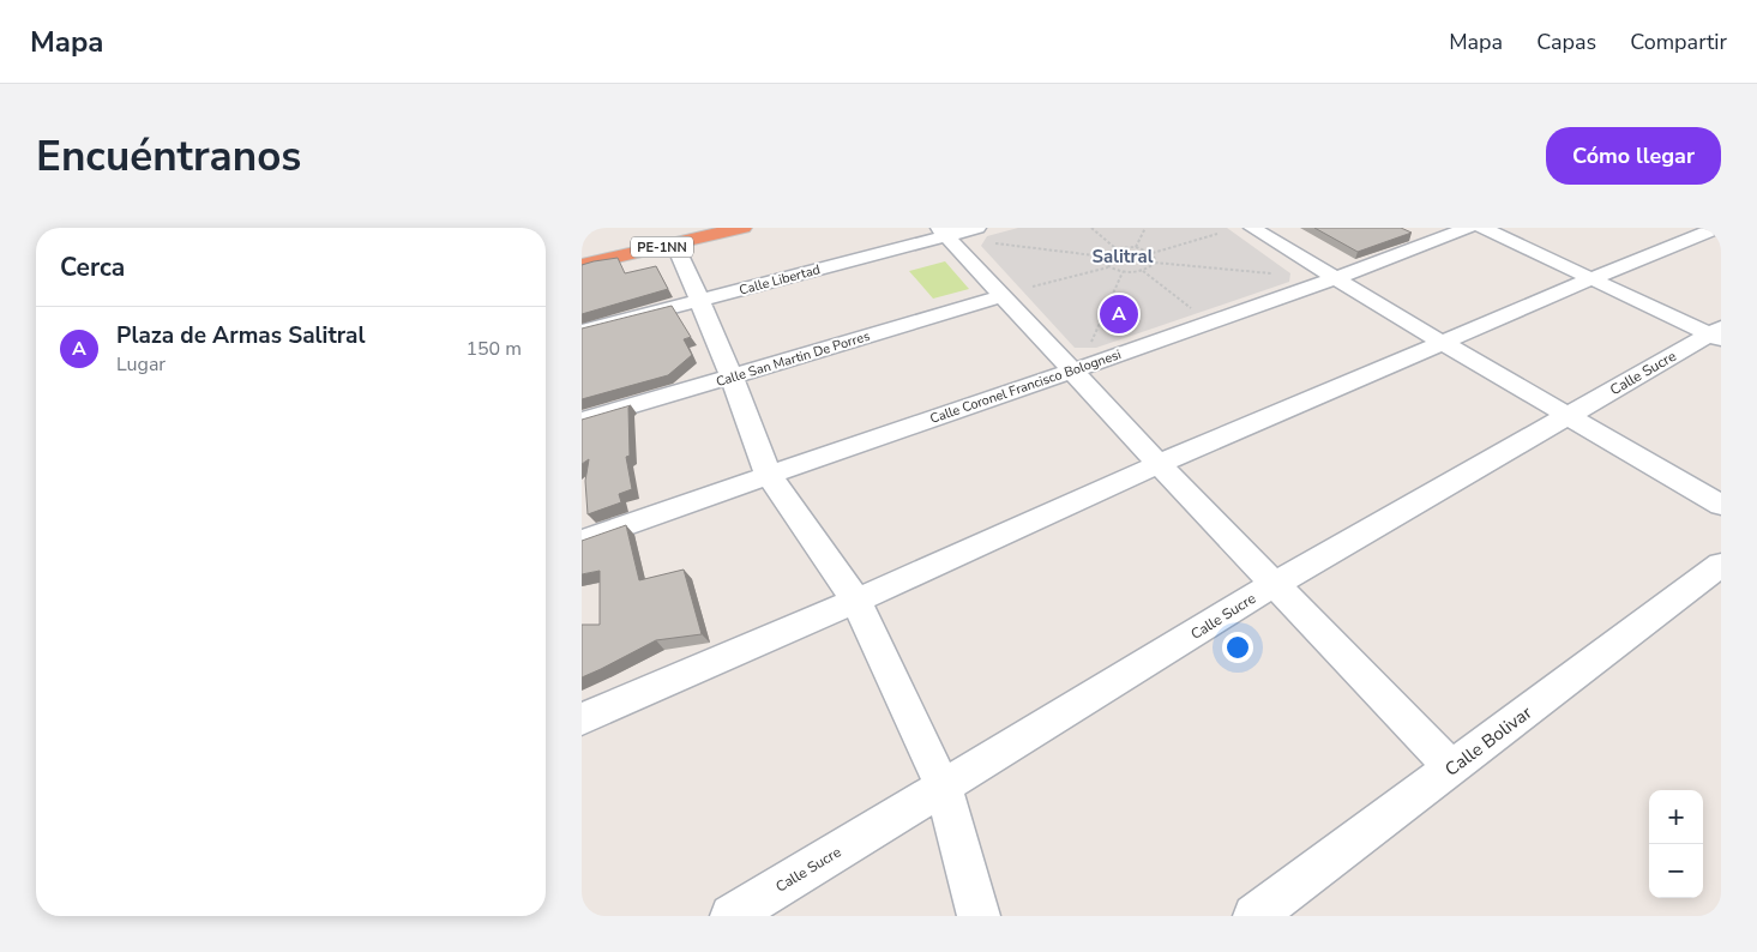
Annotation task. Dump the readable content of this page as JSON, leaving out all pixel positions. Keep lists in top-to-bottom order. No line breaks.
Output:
{"streets":{"highway":["PE-1NN"],"street":["Calle Libertad","Calle San Martin De Porres","Calle Sucre","Calle Coronel Francisco Bolognesi","Calle Bolivar"]},"districts":["Salitral"],"page":{"header":"Mapa","nav":["Mapa","Capas","Compartir"],"buttons":"Cómo llegar","title":"Encuéntranos","heading":"Cerca","pins":"A","list":[{"mark":"A","name":"Plaza de Armas Salitral","note":"Lugar","value":"150 m"}],"map_buttons":["+","−"]}}
